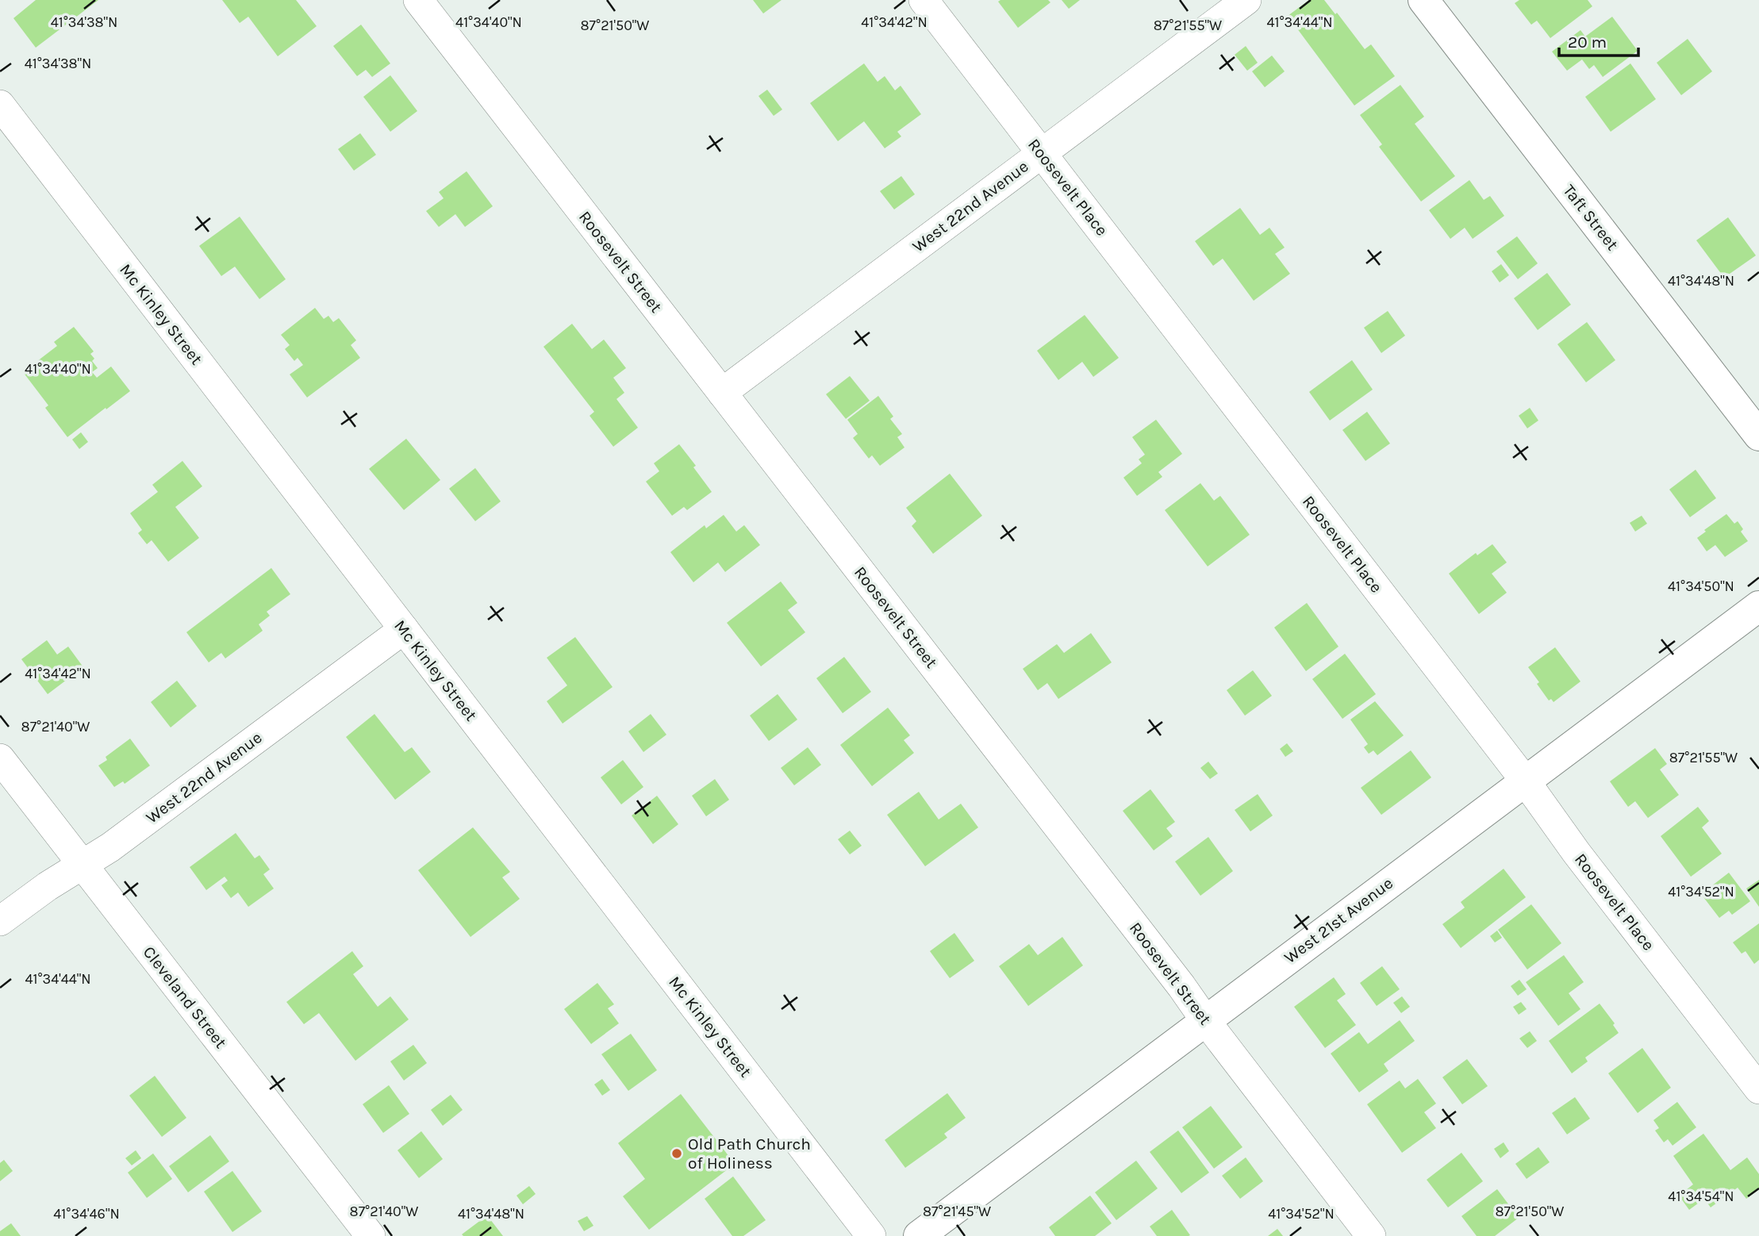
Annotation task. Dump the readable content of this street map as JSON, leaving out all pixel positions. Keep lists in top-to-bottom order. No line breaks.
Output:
{"streets":{"street":["Roosevelt Place","West 22nd Avenue","Taft Street","Roosevelt Street","Mc Kinley Street","West 21st Avenue","Cleveland Street"]},"crossings":[["Roosevelt Place","West 22nd Avenue"],["Roosevelt Place","West 21st Avenue"],["West 22nd Avenue","Roosevelt Street"],["West 22nd Avenue","Mc Kinley Street"],["West 22nd Avenue","Cleveland Street"],["Roosevelt Street","West 21st Avenue"]],"places":["Old Path Church of Holiness"],"scale_bar":"20 m","coordinates":["41°34'38\"N","41°34'42\"N","41°34'44\"N","41°34'40\"N","87°21'50\"W","87°21'55\"W","41°34'48\"N","41°34'50\"N","87°21'40\"W","41°34'52\"N","41°34'54\"N","87°21'45\"W","41°34'46\"N"]}
